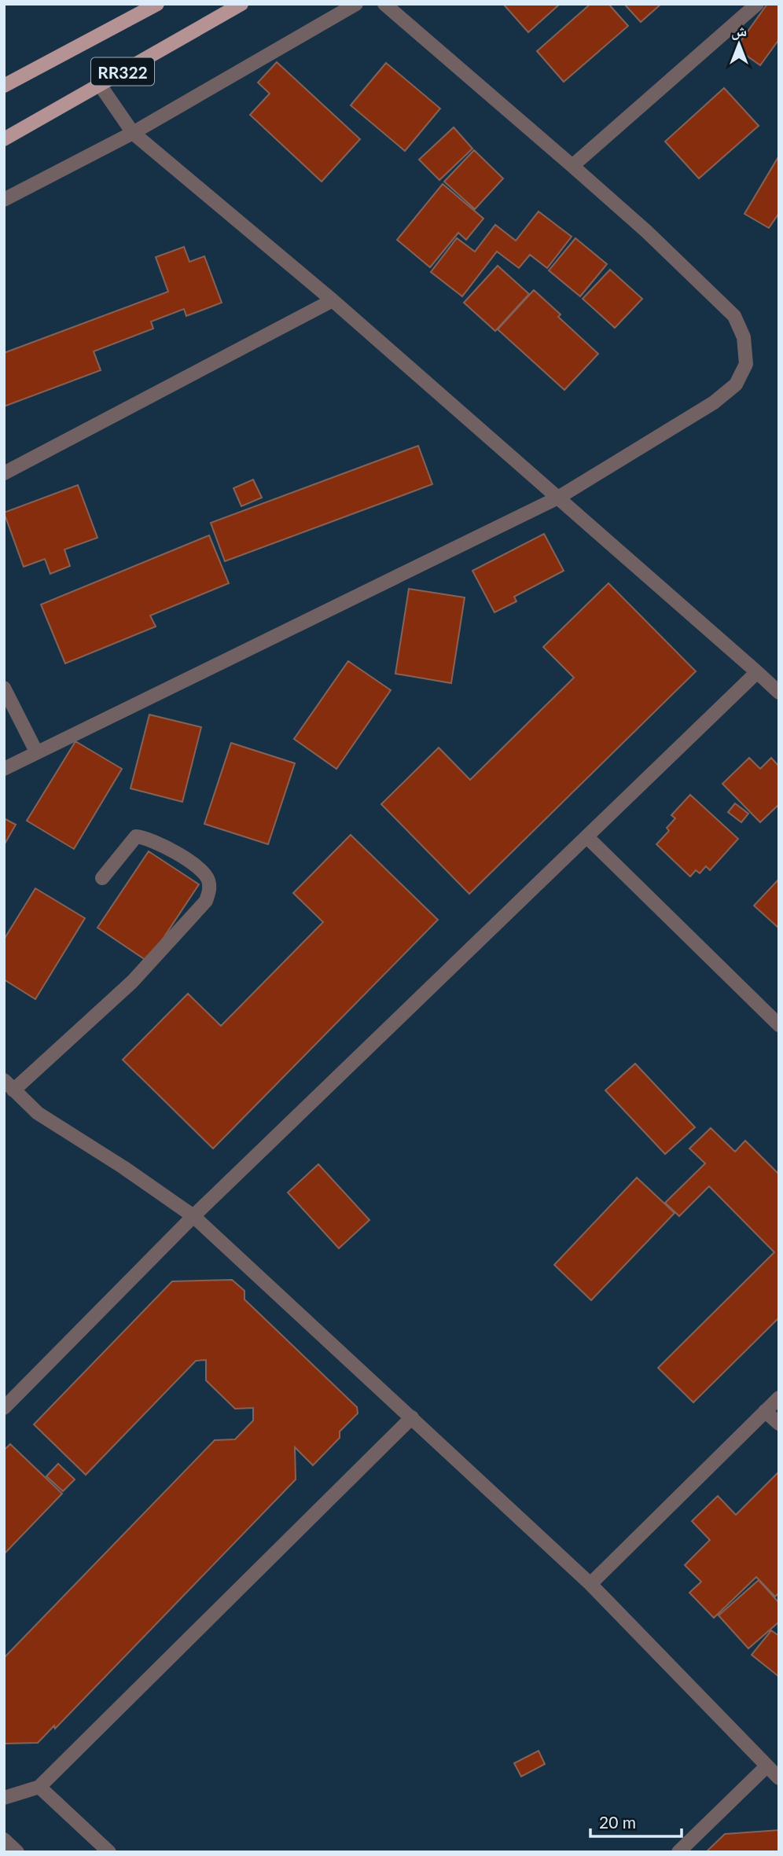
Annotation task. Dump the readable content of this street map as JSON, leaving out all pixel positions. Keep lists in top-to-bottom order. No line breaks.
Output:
{"streets":{"main road":["RR322"]},"scale_bar":"20 m","north":"top"}
